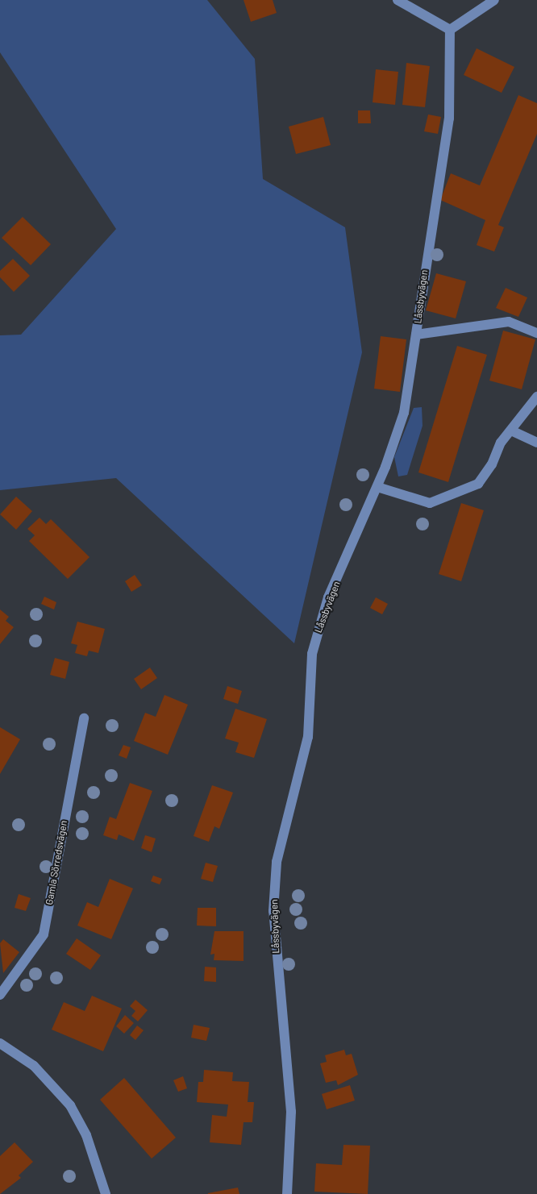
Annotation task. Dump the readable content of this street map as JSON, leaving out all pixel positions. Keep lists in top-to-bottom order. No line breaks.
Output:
{"streets":{"street":["Låssbyvägen","Gamla Sörredsvägen"]}}
